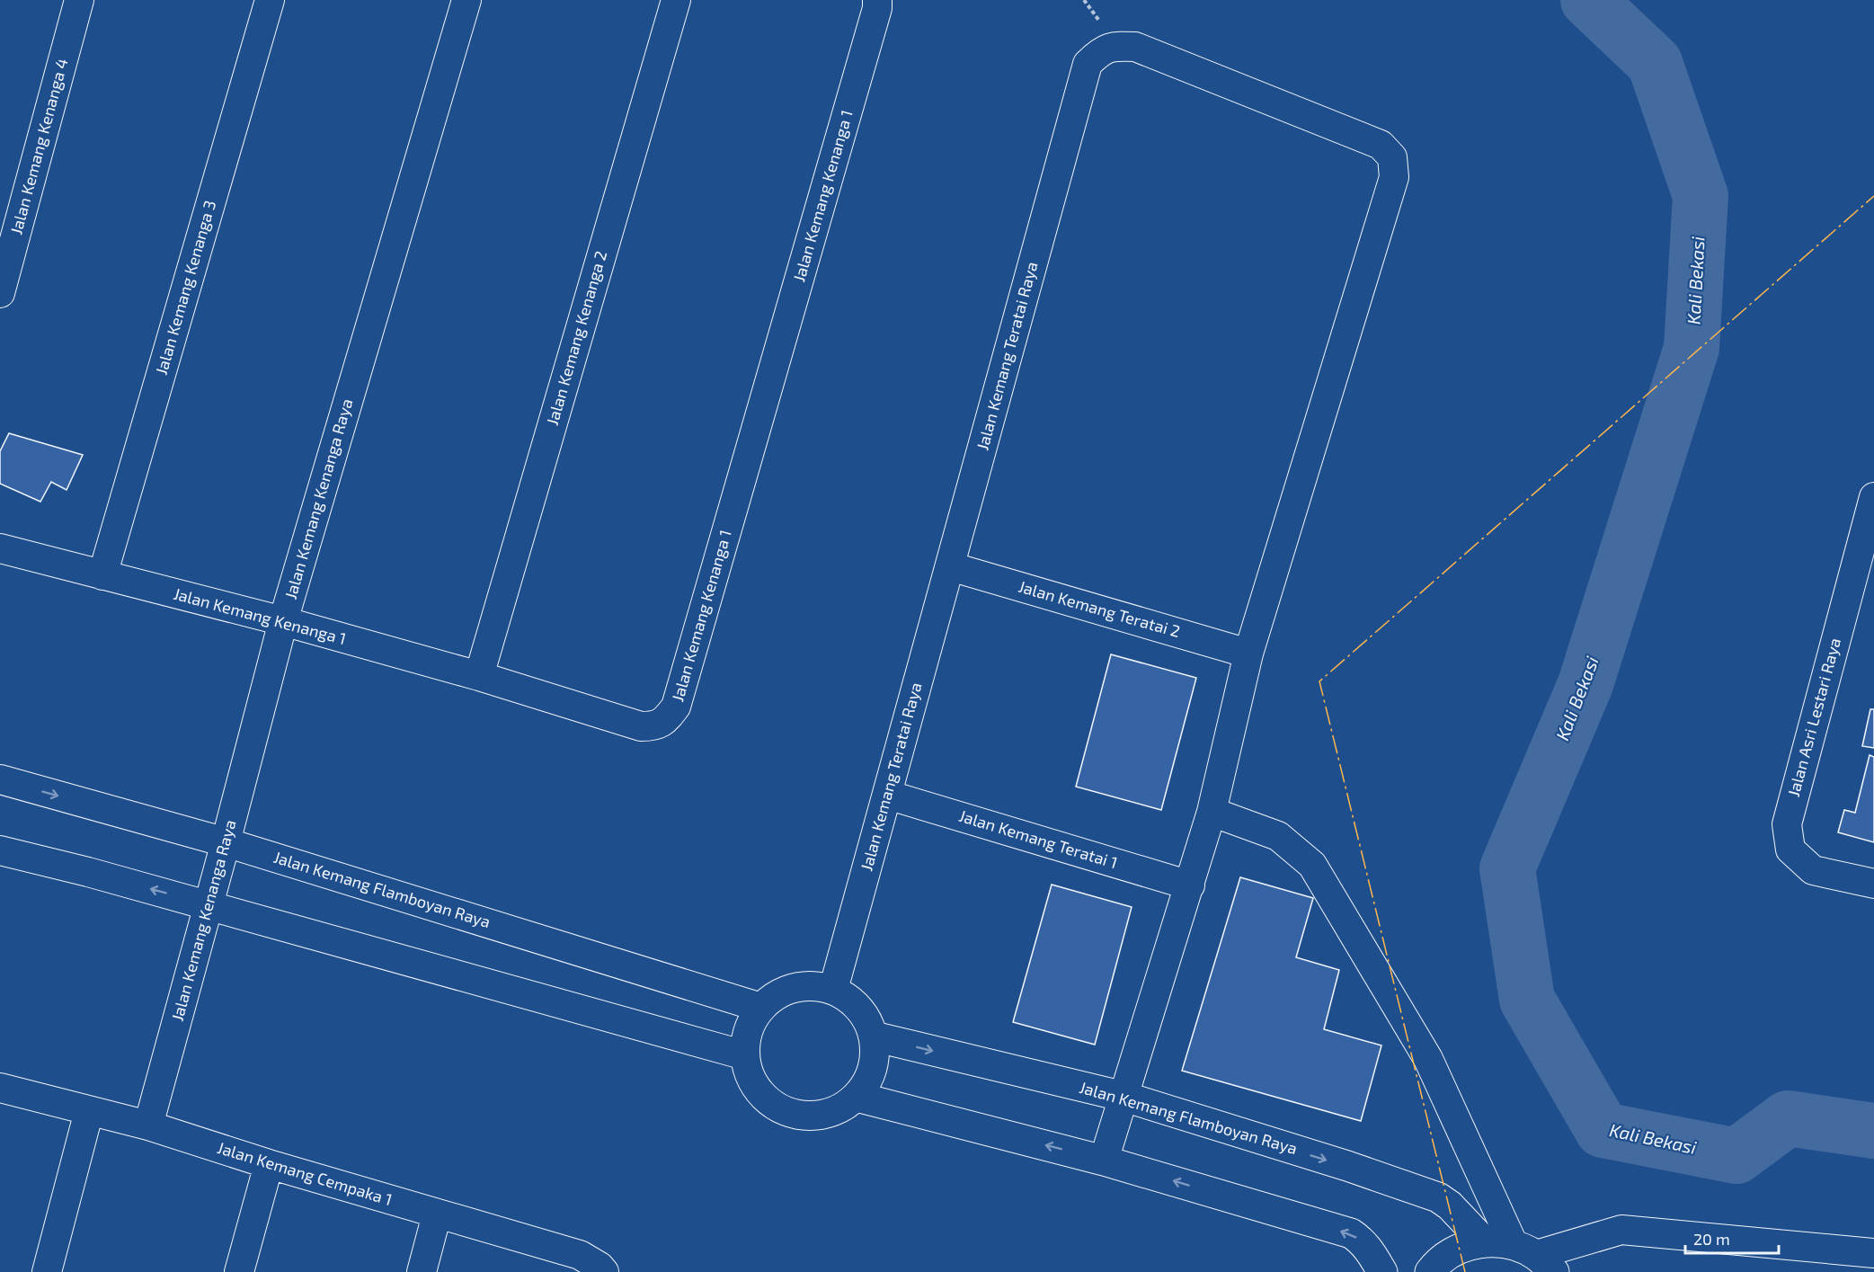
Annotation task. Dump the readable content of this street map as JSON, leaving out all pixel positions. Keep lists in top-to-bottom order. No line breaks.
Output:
{"streets":{"street":["Jalan Kemang Kenanga 4","Jalan Kemang Kenanga 1","Jalan Kemang Kenanga 3","Jalan Kemang Kenanga 2","Jalan Kemang Teratai Raya","Jalan Kemang Kenanga Raya","Jalan Kemang Teratai 2","Jalan Asri Lestari Raya","Jalan Kemang Teratai 1","Jalan Kemang Flamboyan Raya","Jalan Kemang Cempaka 1"]},"crossings":[["Jalan Kemang Kenanga 1","Jalan Kemang Kenanga 3"],["Jalan Kemang Kenanga 1","Jalan Kemang Kenanga 2"],["Jalan Kemang Kenanga 1","Jalan Kemang Kenanga Raya"],["Jalan Kemang Teratai Raya","Jalan Kemang Teratai 2"],["Jalan Kemang Teratai Raya","Jalan Kemang Teratai 1"],["Jalan Kemang Teratai Raya","Jalan Kemang Flamboyan Raya"],["Jalan Kemang Kenanga Raya","Jalan Kemang Flamboyan Raya"],["Jalan Kemang Kenanga Raya","Jalan Kemang Cempaka 1"]],"water":["Kali Bekasi"],"scale_bar":"20 m"}
